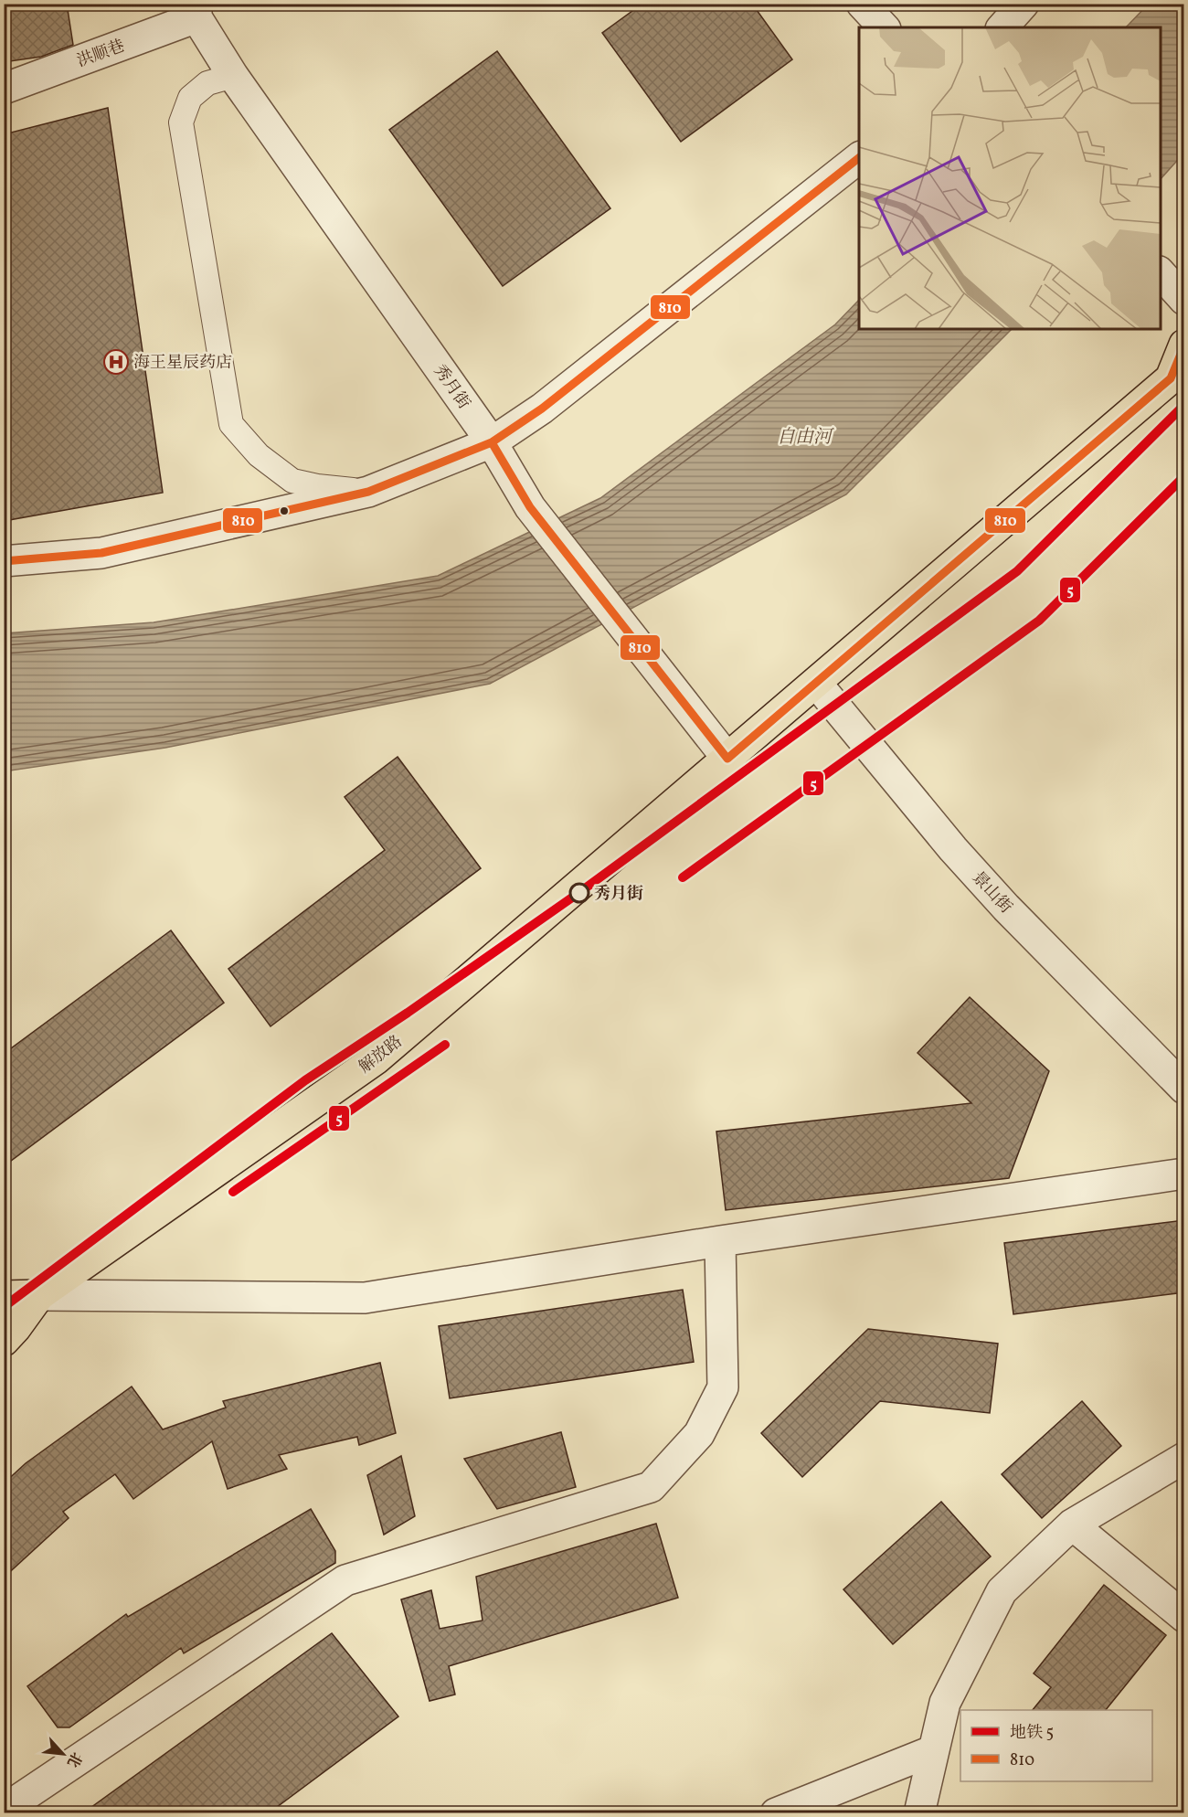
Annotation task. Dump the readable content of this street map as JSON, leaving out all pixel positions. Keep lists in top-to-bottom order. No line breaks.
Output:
{"streets":{"main road":["解放路"],"street":["洪顺巷","秀月街","景山街"]},"crossings":[["洪顺巷","秀月街"],["秀月街","解放路"],["景山街","解放路"]],"water":["自由河"],"places":{"hospital":["海王星辰药店"],"other":["秀月街"]},"lines":["transit line 810","metro line 5"],"legend":["地铁 5","810"],"north":"bottom right"}
